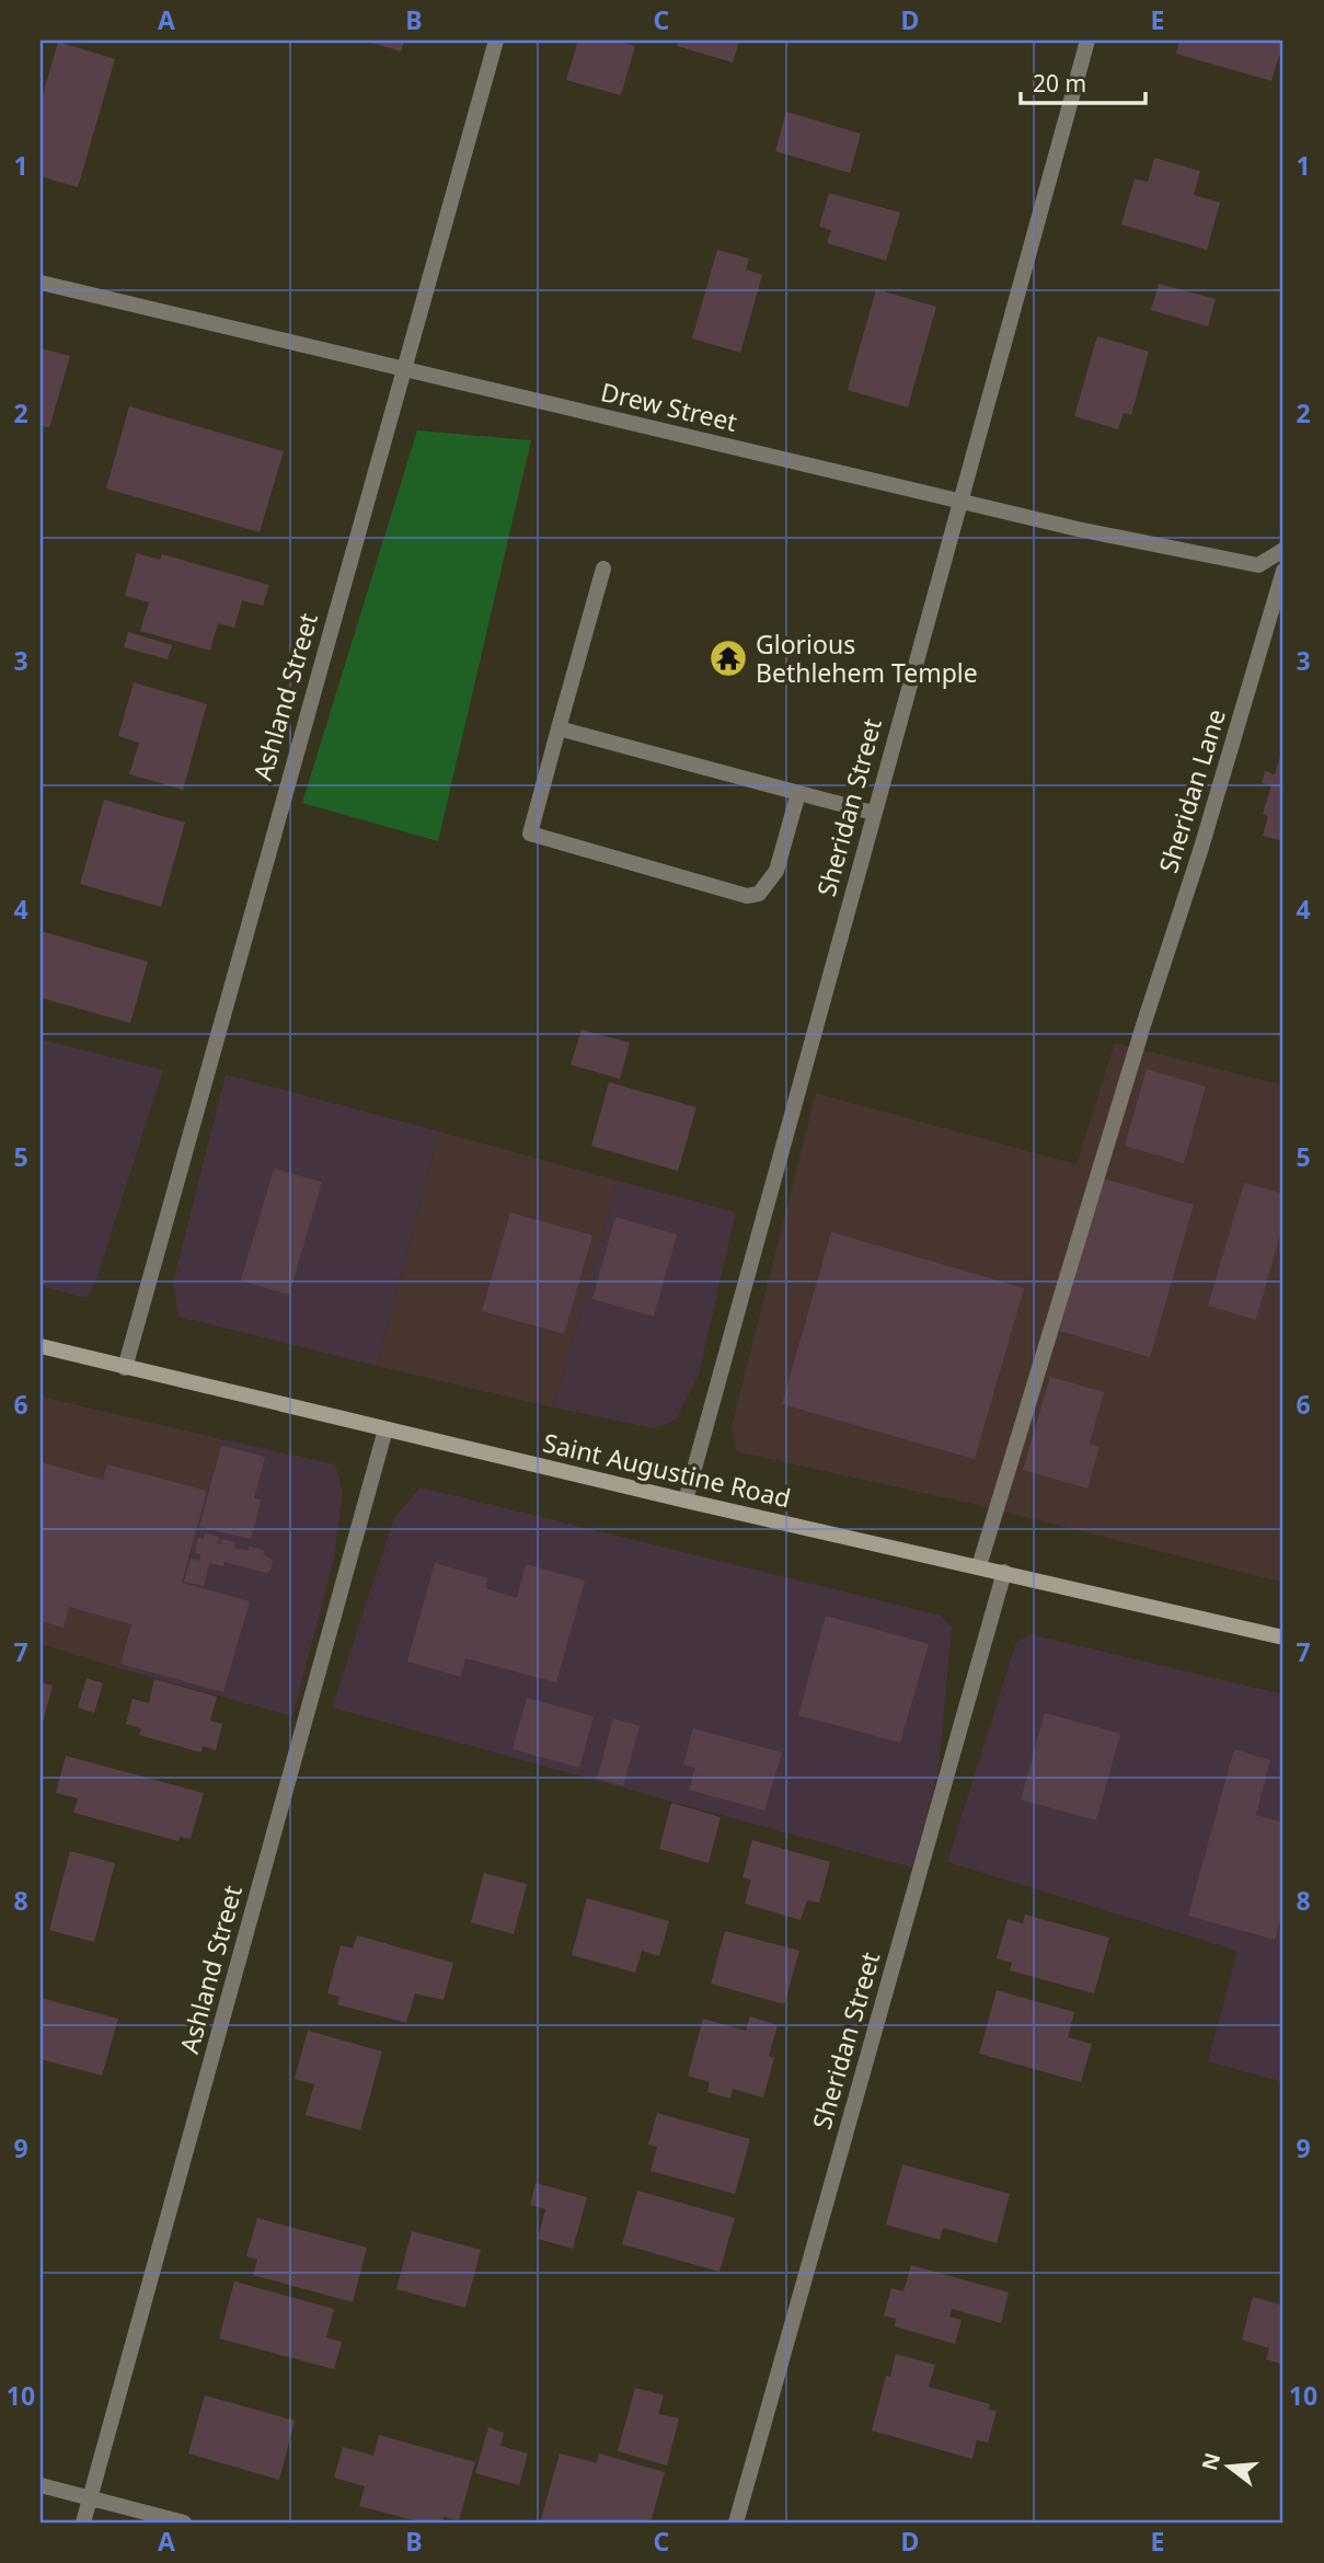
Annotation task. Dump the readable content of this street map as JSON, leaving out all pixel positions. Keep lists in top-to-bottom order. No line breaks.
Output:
{"streets":{"main road":["Saint Augustine Road"],"street":["Drew Street","Ashland Street","Sheridan Lane","Sheridan Street"]},"crossings":[["Drew Street","Ashland Street"],["Drew Street","Sheridan Street"],["Ashland Street","Saint Augustine Road"],["Sheridan Lane","Saint Augustine Road"],["Sheridan Street","Saint Augustine Road"]],"places":{"temple":["Glorious Bethlehem Temple"]},"scale_bar":"20 m","north":"left","grid":{"columns":["A","B","C","D","E"],"rows":["1","2","3","4","5","6","7","8","9","10"]}}
